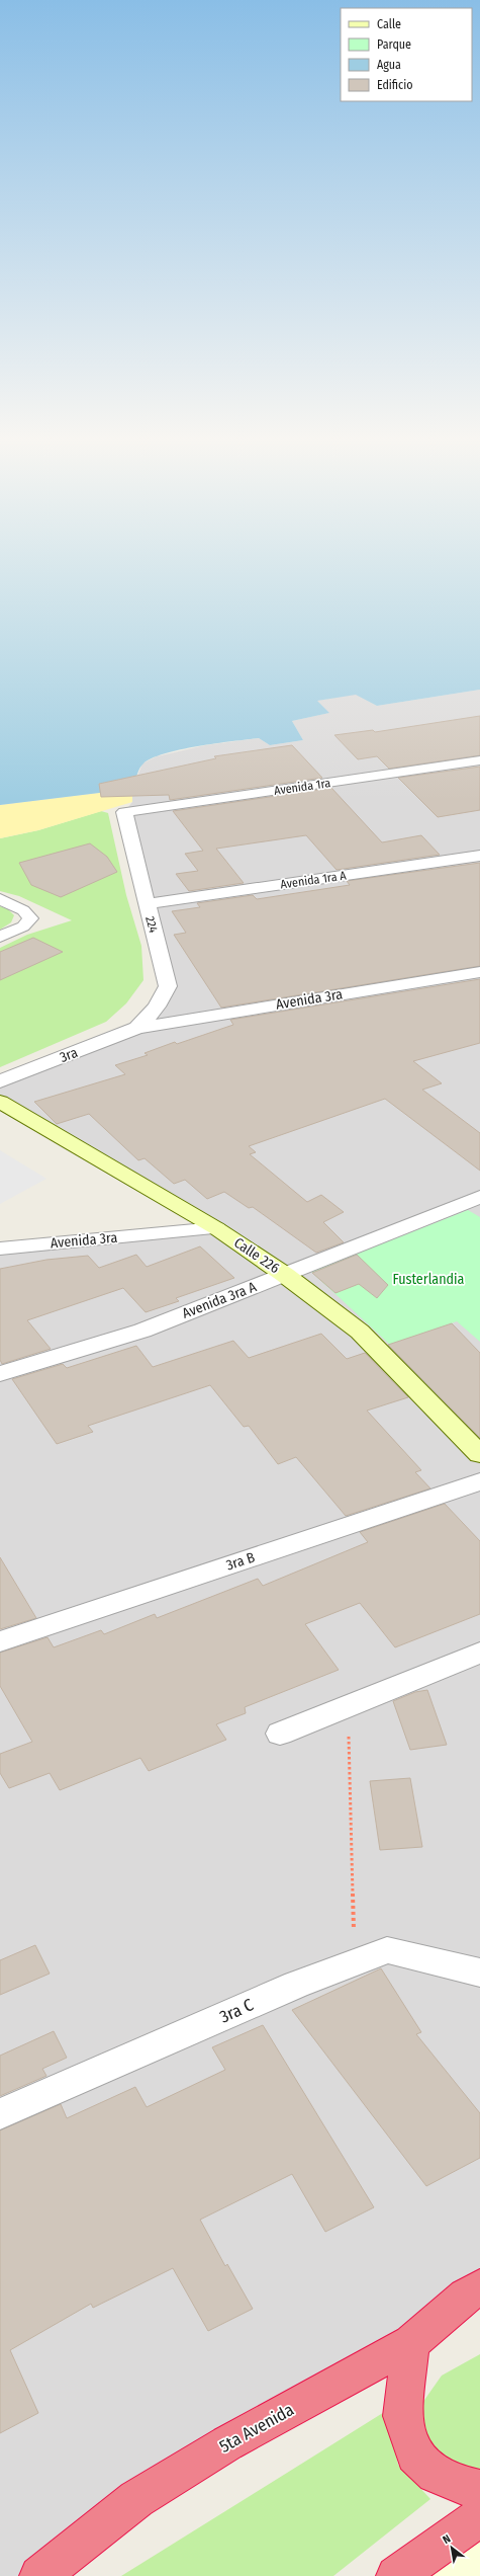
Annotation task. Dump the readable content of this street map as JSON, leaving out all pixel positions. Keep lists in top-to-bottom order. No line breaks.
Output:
{"streets":{"highway":["5ta Avenida"],"street":["Avenida 1ra","Avenida 1ra A","224","Avenida 3ra","3ra","Calle 226","Avenida 3ra A","3ra B","3ra C"]},"crossings":[["Avenida 1ra","224"],["Avenida 1ra A","224"],["224","Avenida 3ra"],["224","3ra"],["Avenida 3ra","3ra"],["Avenida 3ra","Calle 226"],["Calle 226","Avenida 3ra A"]],"parks":["Fusterlandia"],"legend":["Calle","Parque","Agua","Edificio"],"north":"top left"}
